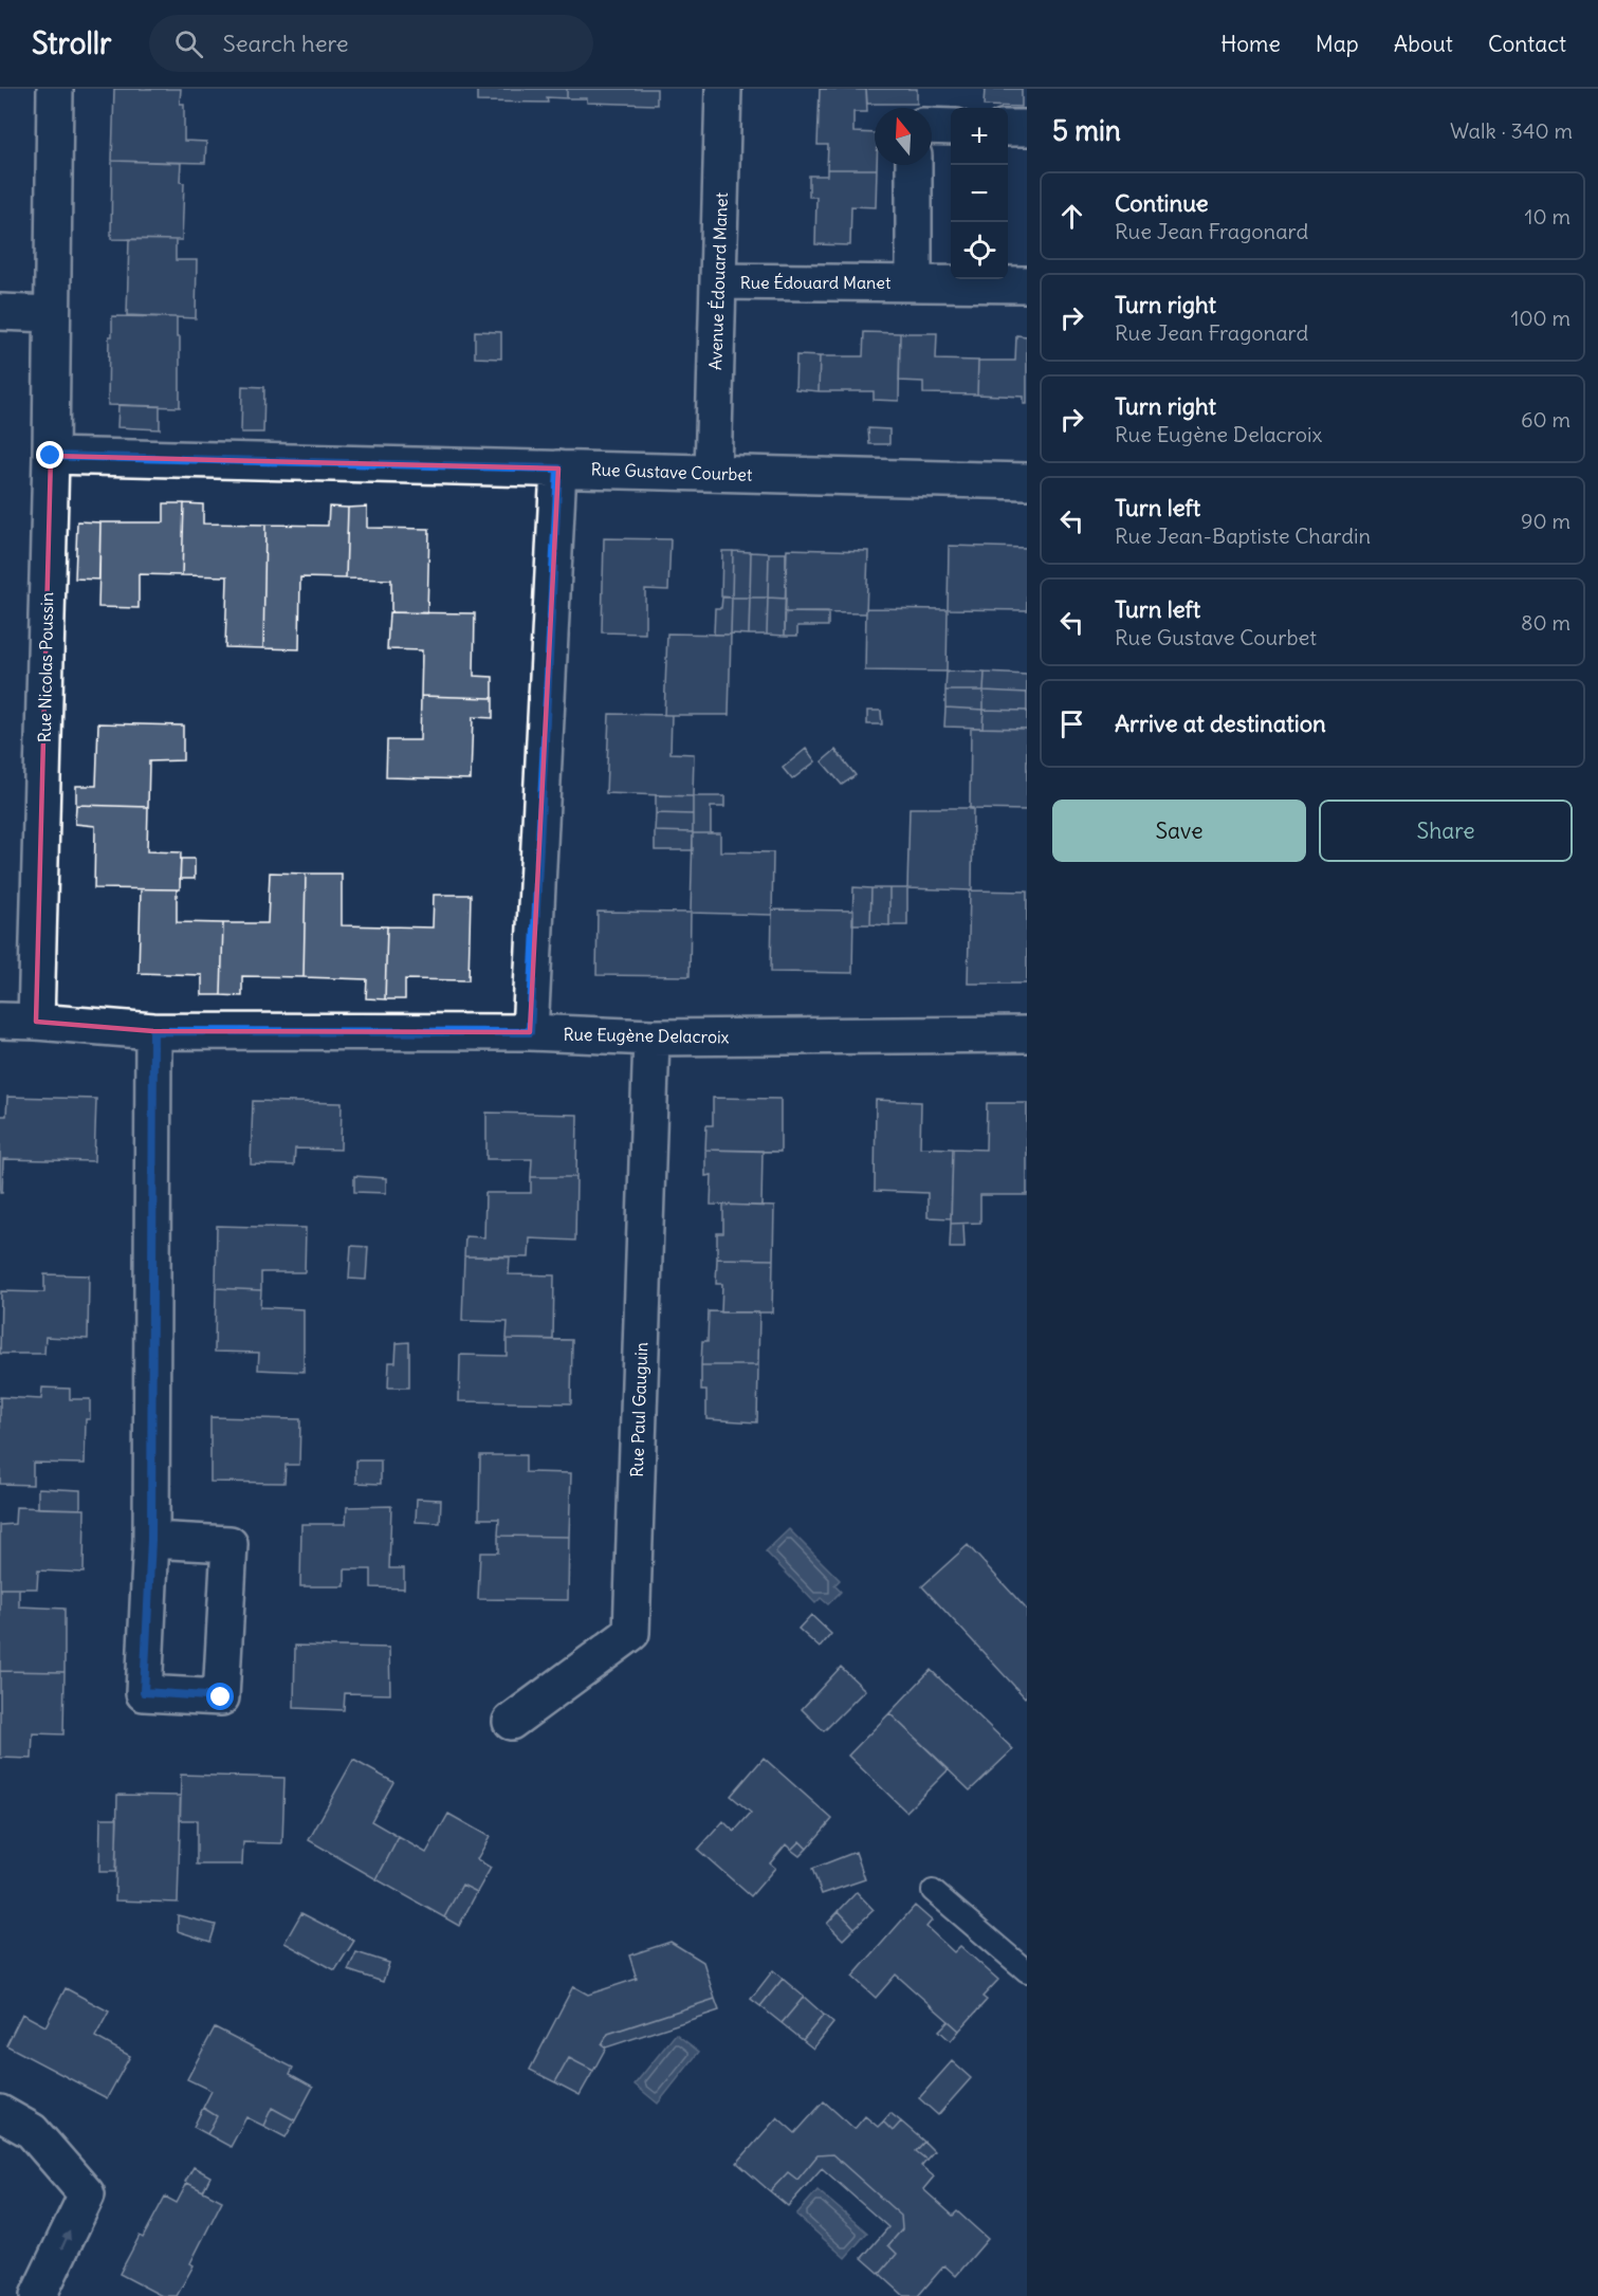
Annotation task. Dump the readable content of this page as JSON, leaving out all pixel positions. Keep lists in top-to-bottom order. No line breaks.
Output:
{"streets":{"street":["Avenue Édouard Manet","Rue Édouard Manet","Rue Gustave Courbet","Rue Nicolas Poussin","Rue Eugène Delacroix","Rue Paul Gauguin"]},"crossings":[["Avenue Édouard Manet","Rue Édouard Manet"],["Avenue Édouard Manet","Rue Gustave Courbet"],["Rue Gustave Courbet","Rue Nicolas Poussin"],["Rue Nicolas Poussin","Rue Eugène Delacroix"],["Rue Eugène Delacroix","Rue Paul Gauguin"]],"north":"top","page":{"header":"Strollr","search":"Search here","nav":["Home","Map","About","Contact"],"heading":["5 min","Walk · 340 m"],"map_buttons":["+","−"],"list":[["Continue","Rue Jean Fragonard","10 m"],["Turn right","Rue Jean Fragonard","100 m"],["Turn right","Rue Eugène Delacroix","60 m"],["Turn left","Rue Jean-Baptiste Chardin","90 m"],["Turn left","Rue Gustave Courbet","80 m"],"Arrive at destination"],"buttons":["Save","Share"]}}
